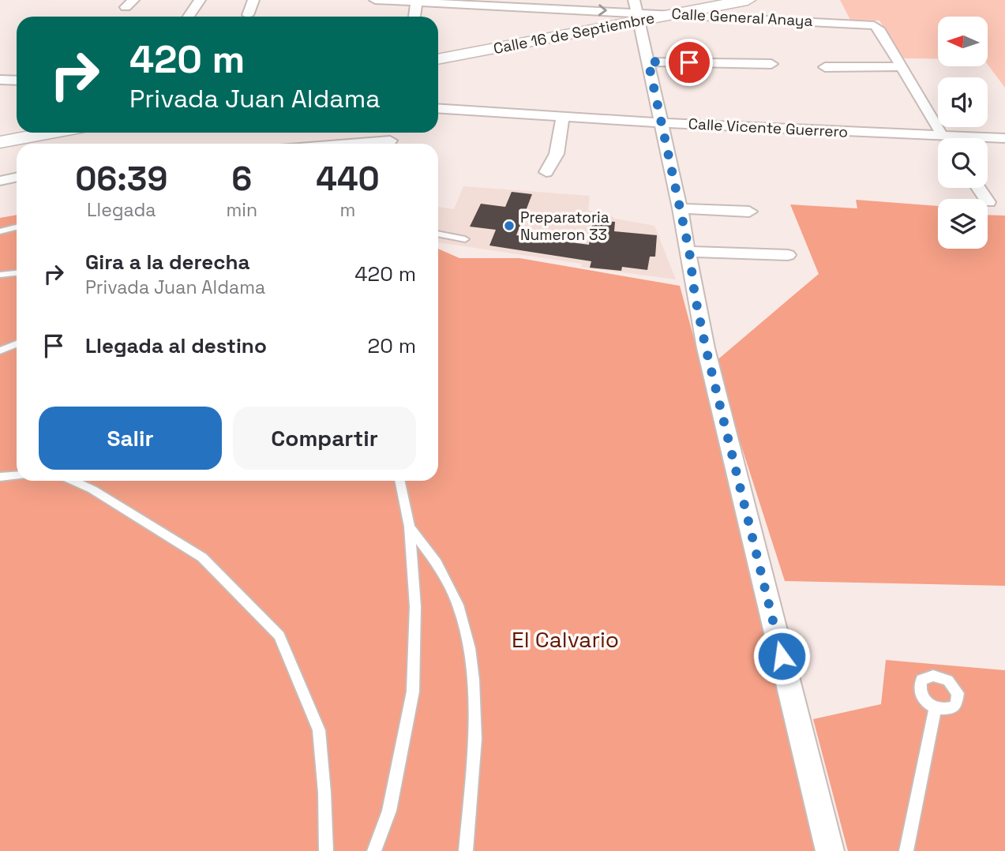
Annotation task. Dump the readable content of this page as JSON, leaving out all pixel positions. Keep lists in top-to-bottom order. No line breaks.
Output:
{"streets":{"street":["Calle General Anaya","Calle 16 de Septiembre","Calle Vicente Guerrero"]},"crossings":[["Calle General Anaya","Calle 16 de Septiembre"]],"parks":["El Calvario"],"places":["Preparatoria Numeron 33"],"north":"left","page":{"turn":["420 m","Privada Juan Aldama"],"eta":["06:39","Llegada","6","min","440","m"],"list":[{"name":"Gira a la derecha","note":"Privada Juan Aldama","value":"420 m"},{"name":"Llegada al destino","value":"20 m"}],"buttons":["Salir","Compartir"]}}
